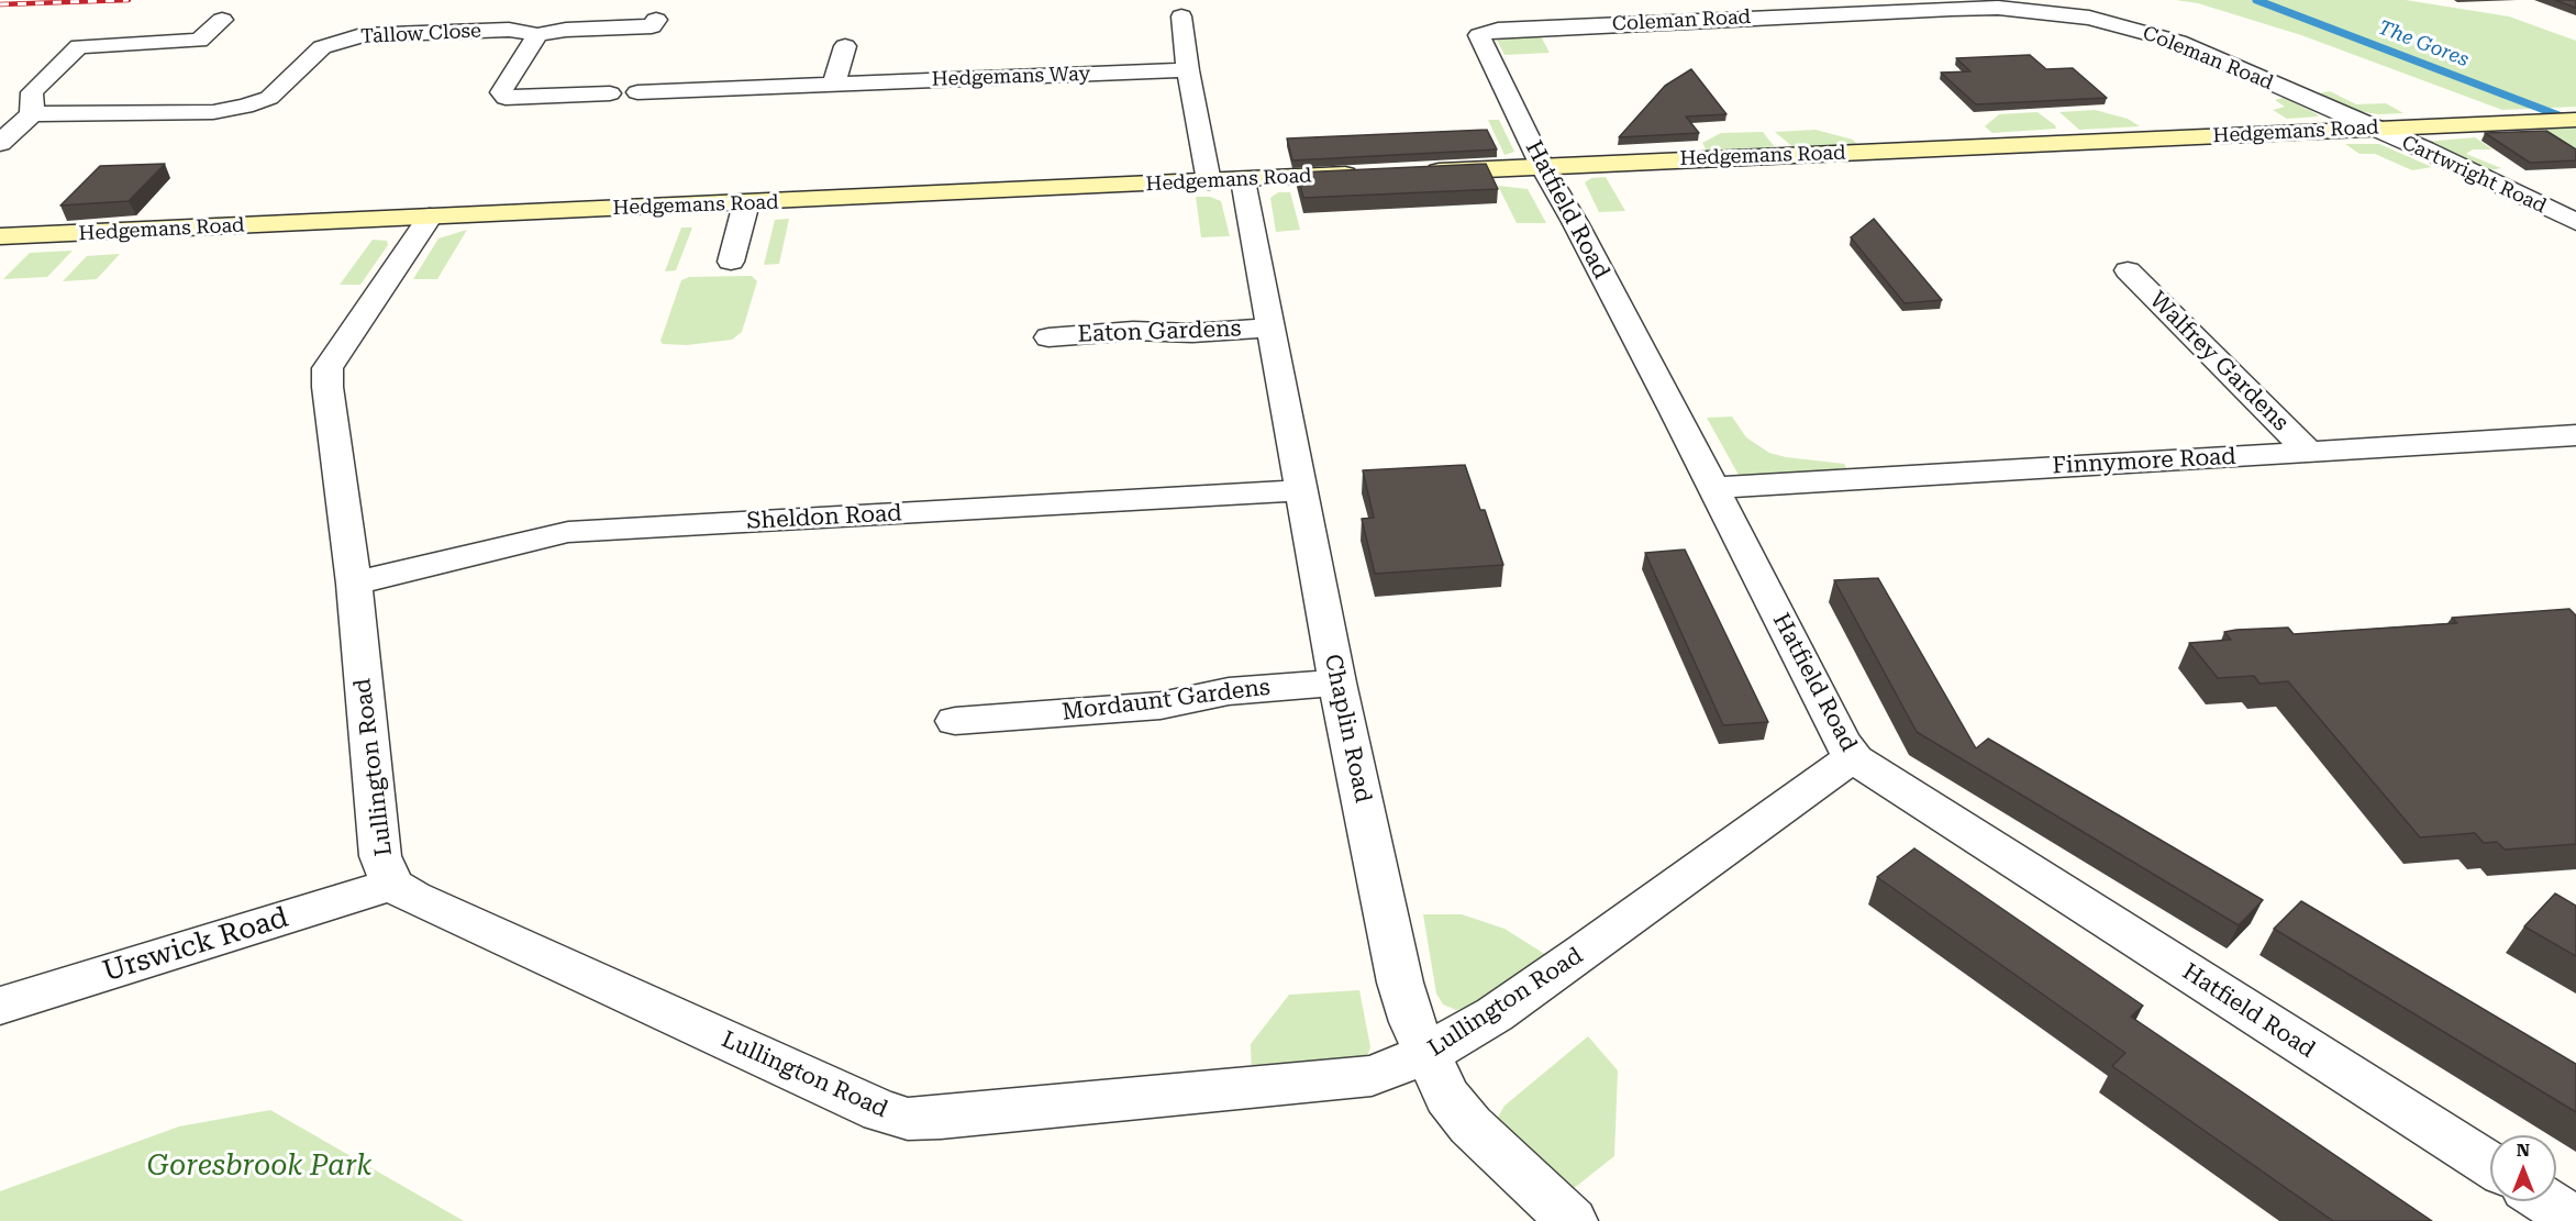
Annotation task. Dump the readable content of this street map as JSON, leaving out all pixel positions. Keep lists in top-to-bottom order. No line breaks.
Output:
{"streets":{"street":["Coleman Road","Tallow Close","Hedgemans Way","Hedgemans Road","Cartwright Road","Hatfield Road","Eaton Gardens","Walfrey Gardens","Finnymore Road","Sheldon Road","Mordaunt Gardens","Chaplin Road","Lullington Road","Urswick Road"]},"crossings":[["Coleman Road","Hedgemans Road"],["Coleman Road","Cartwright Road"],["Coleman Road","Hatfield Road"],["Hedgemans Road","Cartwright Road"],["Hedgemans Road","Hatfield Road"],["Hedgemans Road","Chaplin Road"],["Hedgemans Road","Lullington Road"],["Hatfield Road","Finnymore Road"],["Hatfield Road","Lullington Road"],["Eaton Gardens","Chaplin Road"],["Walfrey Gardens","Finnymore Road"],["Sheldon Road","Chaplin Road"],["Sheldon Road","Lullington Road"],["Mordaunt Gardens","Chaplin Road"],["Chaplin Road","Lullington Road"],["Lullington Road","Urswick Road"]],"water":["The Gores"],"parks":["Goresbrook Park"],"north":"top"}
